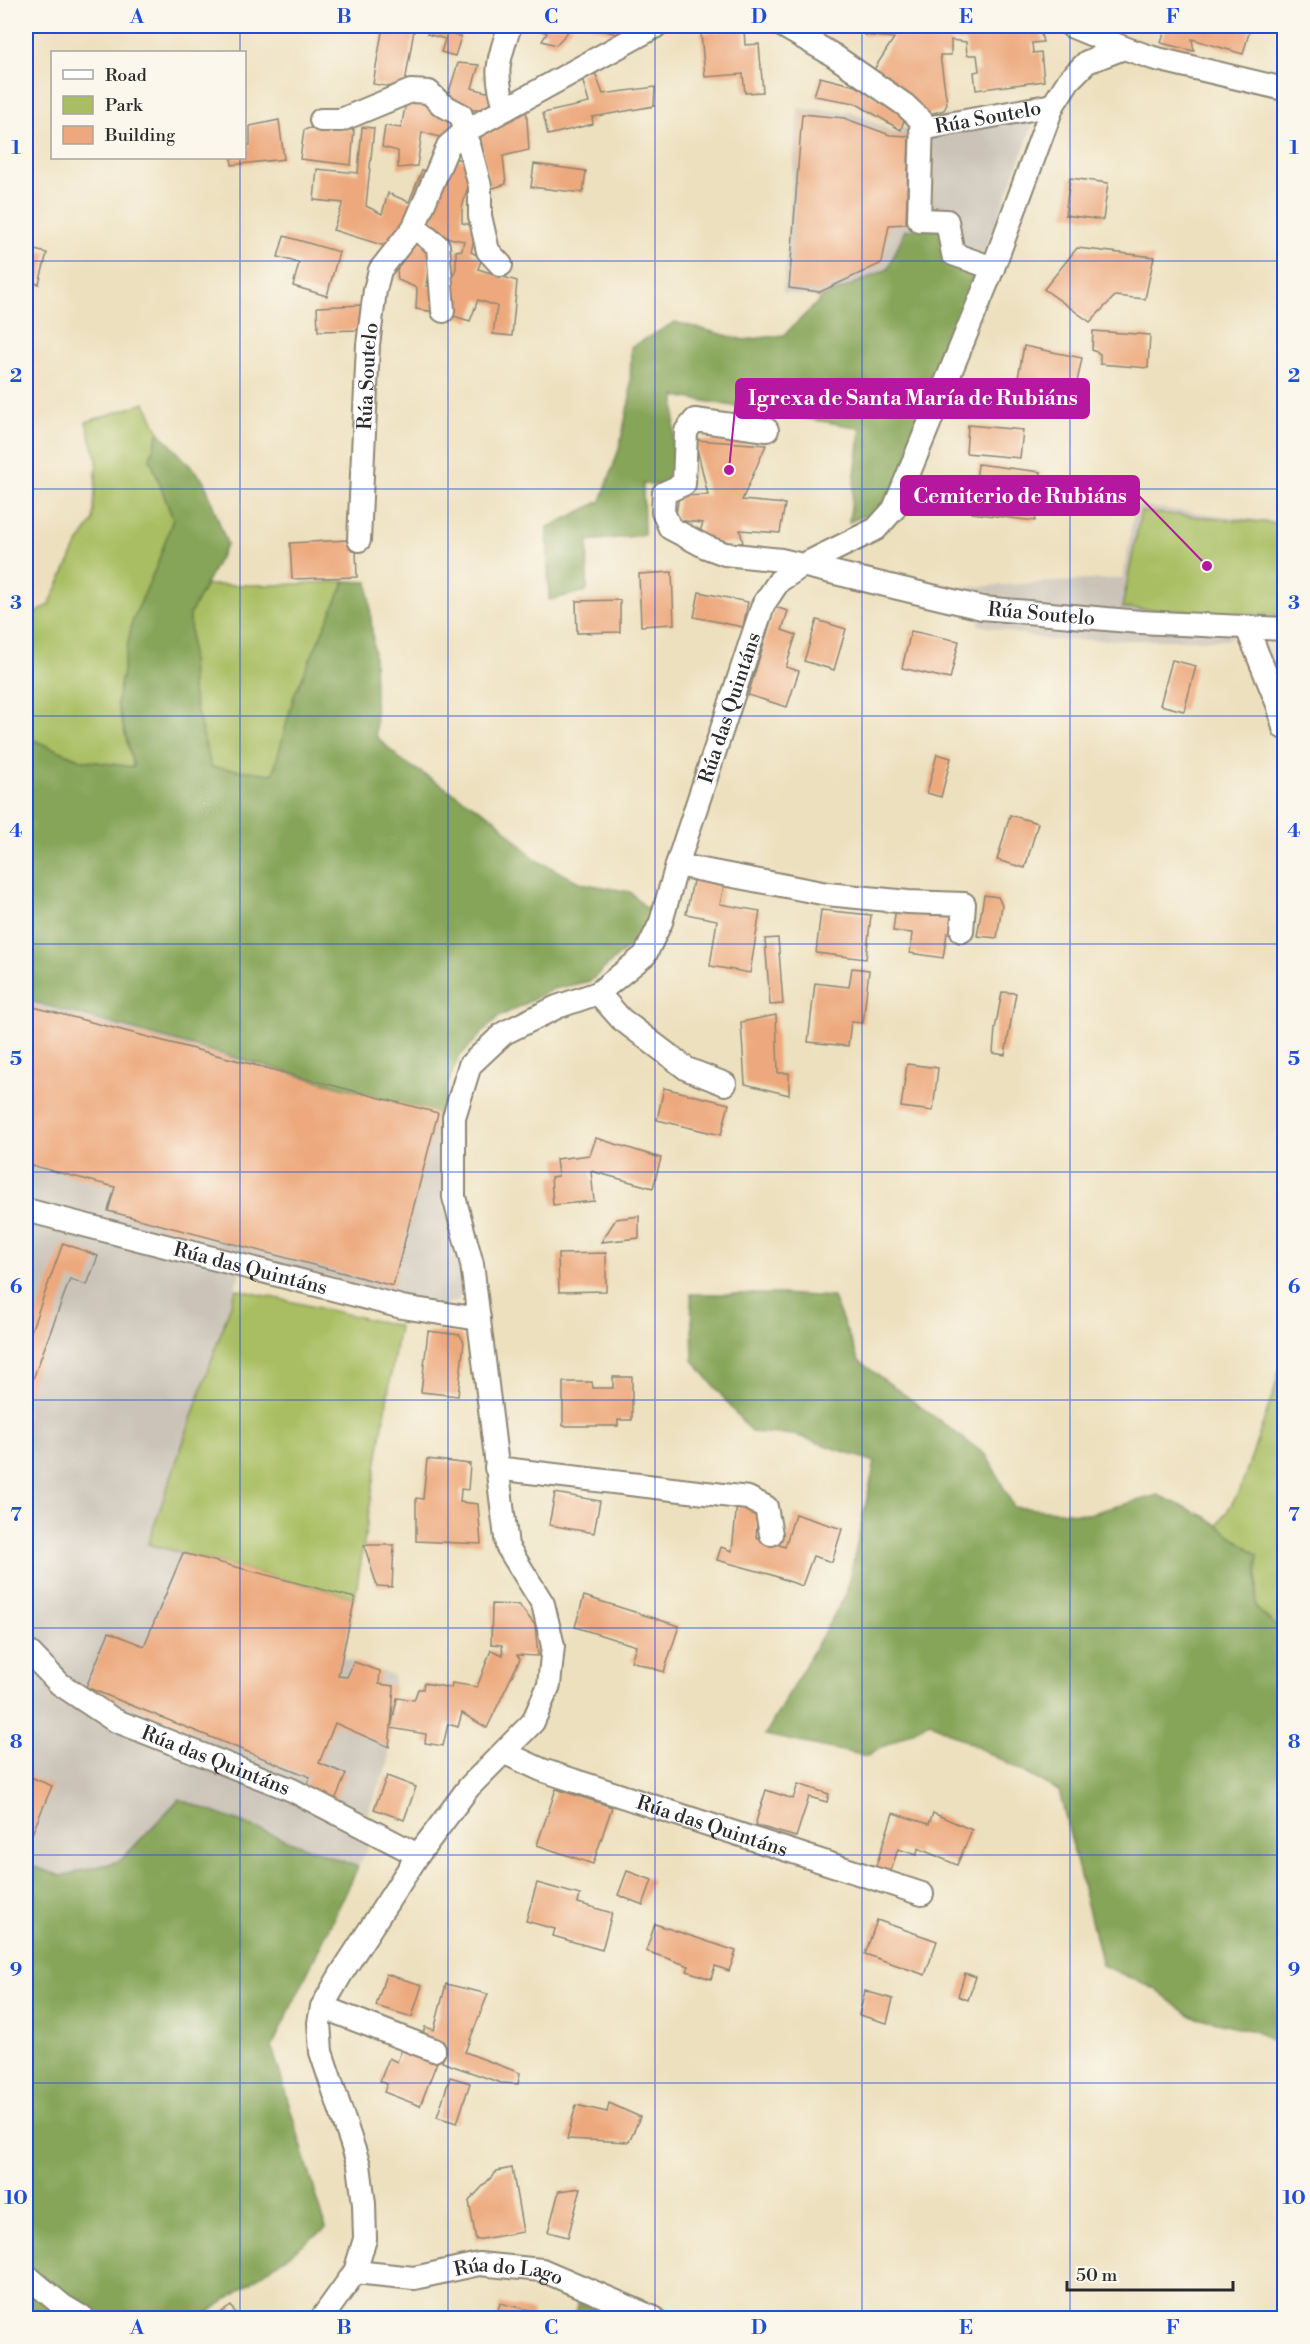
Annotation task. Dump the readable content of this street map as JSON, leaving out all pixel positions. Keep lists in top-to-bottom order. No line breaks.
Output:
{"streets":{"street":["Rúa Soutelo","Rúa das Quintáns","Rúa do Lago"]},"crossings":[["Rúa Soutelo","Rúa das Quintáns"],["Rúa das Quintáns","Rúa do Lago"]],"places":["Igrexa de Santa María de Rubiáns","Cemiterio de Rubiáns"],"legend":["Road","Park","Building"],"scale_bar":"50 m","grid":{"columns":["A","B","C","D","E","F"],"rows":["1","2","3","4","5","6","7","8","9","10"]}}
